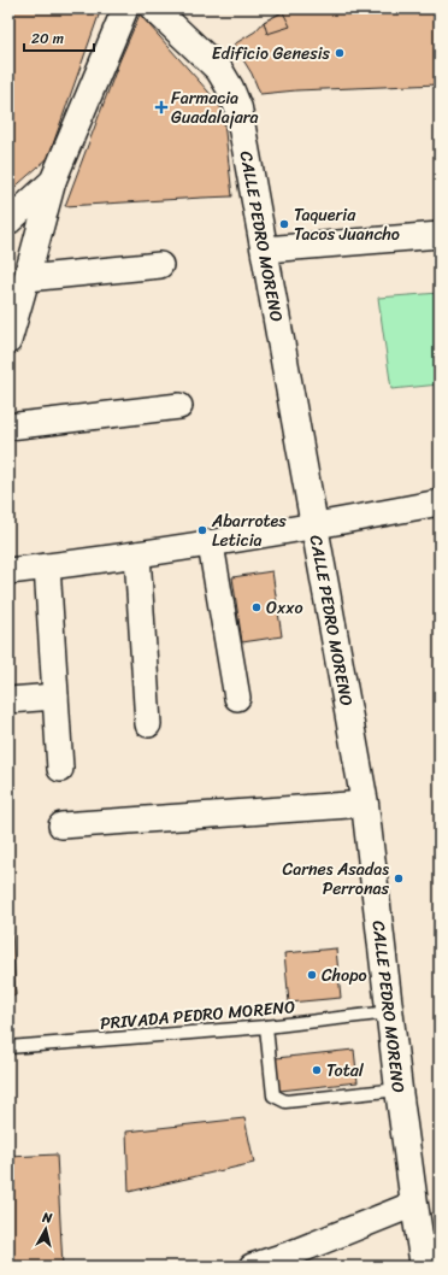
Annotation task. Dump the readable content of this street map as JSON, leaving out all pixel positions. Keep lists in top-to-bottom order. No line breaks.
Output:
{"streets":{"street":["CALLE PEDRO MORENO"],"lane":["PRIVADA PEDRO MORENO"]},"crossings":[["CALLE PEDRO MORENO","PRIVADA PEDRO MORENO"]],"places":{"other":["Edificio Genesis","Taqueria Tacos Juancho","Abarrotes Leticia","Oxxo","Carnes Asadas Perronas","Chopo","Total"],"health":["Farmacia Guadalajara"]},"scale_bar":"20 m","north":"top"}
